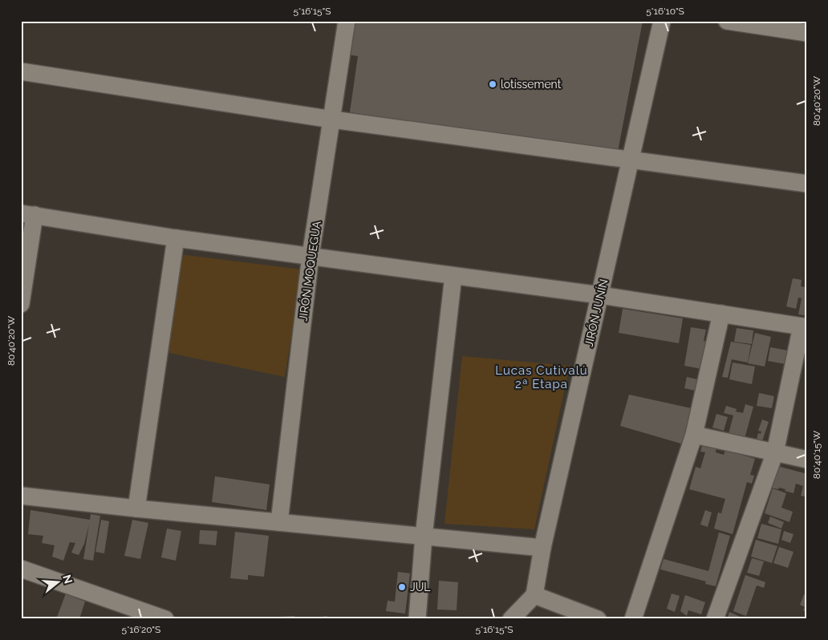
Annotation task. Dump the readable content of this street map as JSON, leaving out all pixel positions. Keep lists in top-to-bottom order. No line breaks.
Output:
{"streets":{"street":["JIRÓN MOQUEGUA","JIRÓN JUNÍN"]},"districts":["Lucas Cutivalú 2ª Etapa"],"places":["lotissement","JUL"],"north":"right","coordinates":["5°16'15\"S","5°16'10\"S","80°40'20\"W","80°40'15\"W","5°16'20\"S"]}
